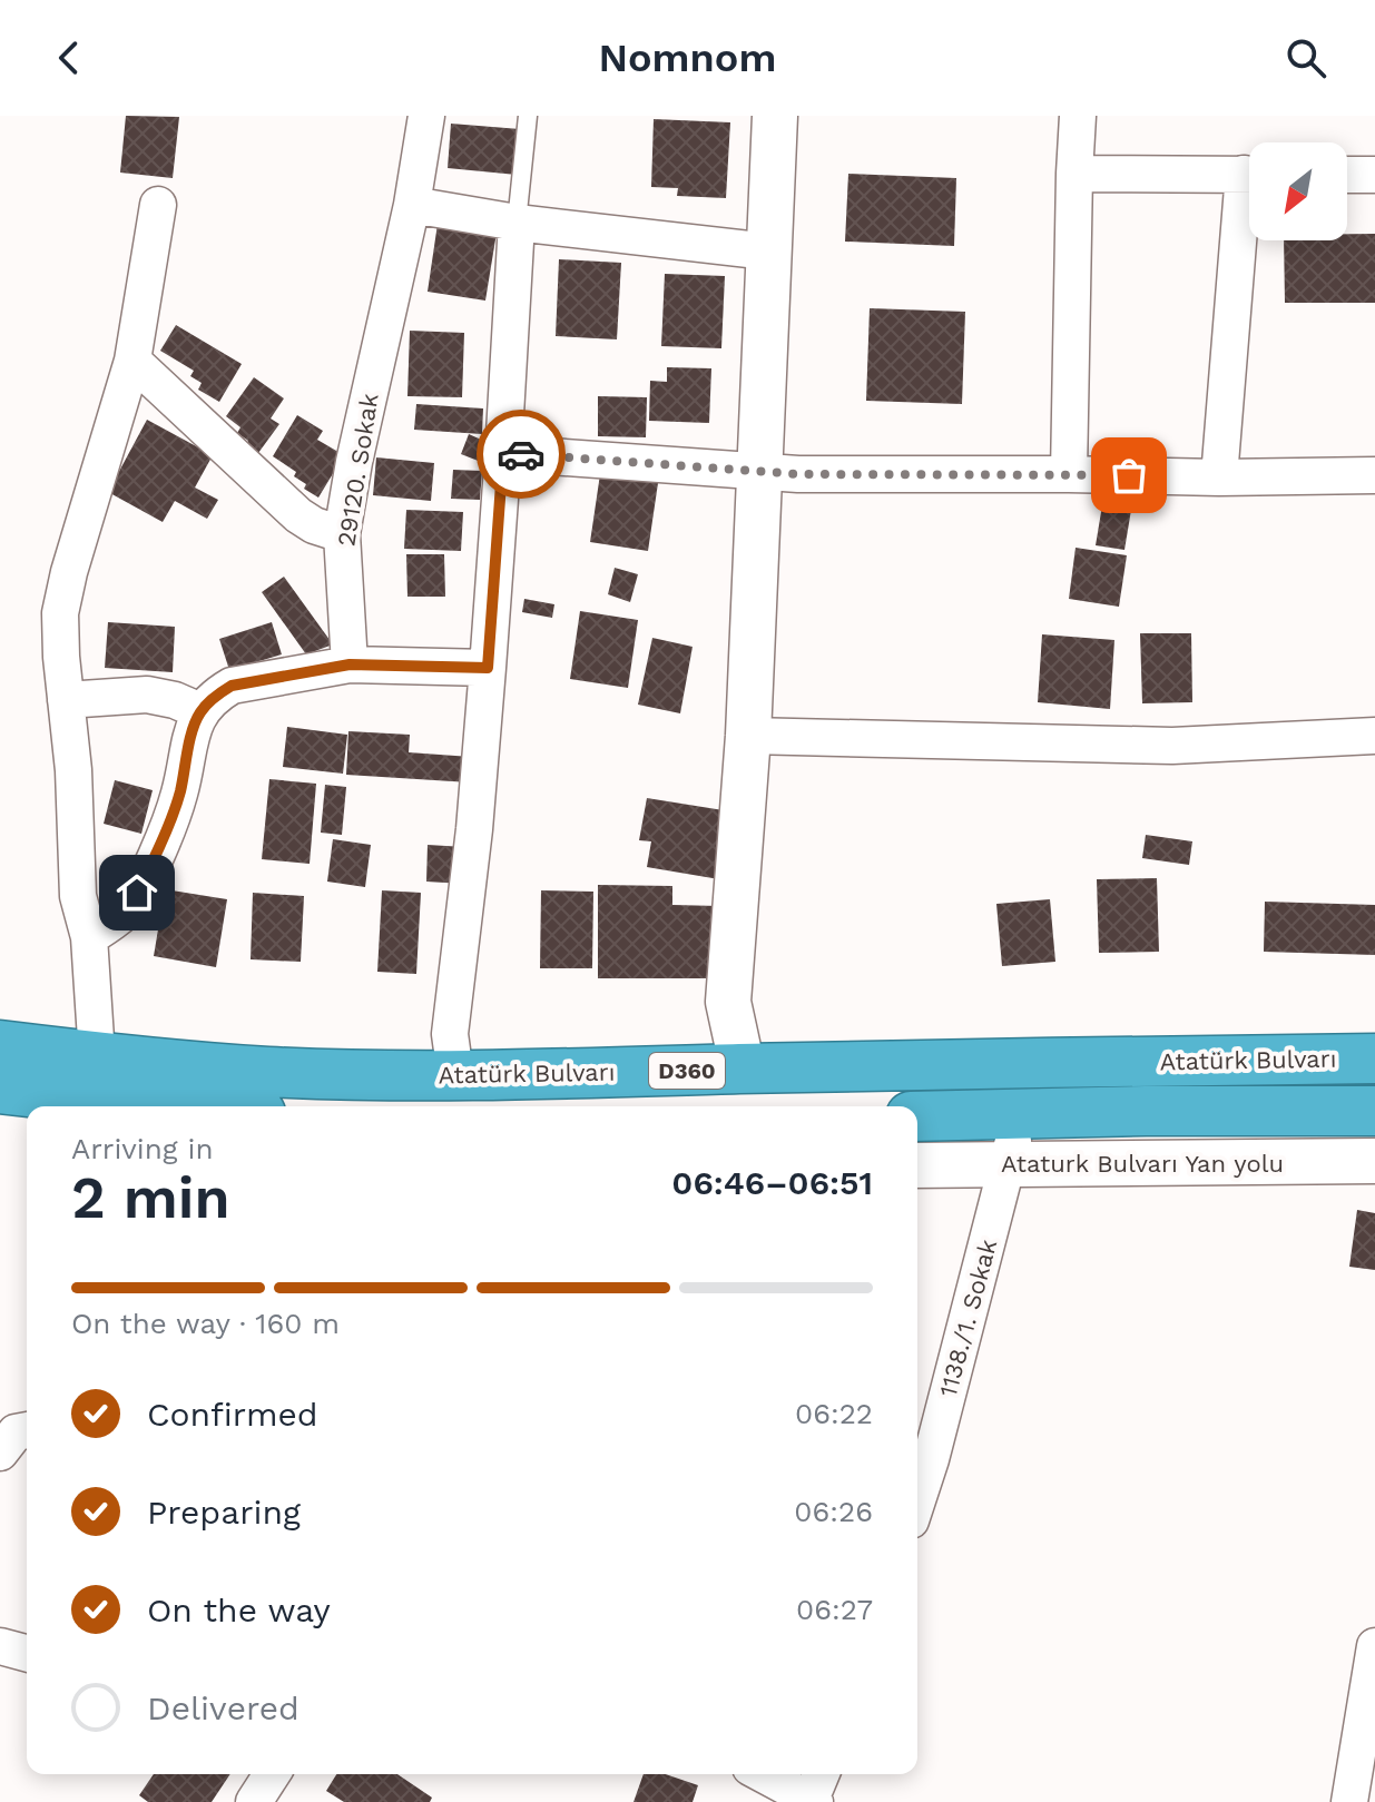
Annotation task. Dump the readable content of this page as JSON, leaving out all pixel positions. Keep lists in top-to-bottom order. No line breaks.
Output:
{"streets":{"highway":["Atatürk Bulvarı","D360"],"street":["29120. Sokak","Ataturk Bulvarı Yan yolu","1138./1. Sokak"]},"crossings":[["Atatürk Bulvarı","1138./1. Sokak"],["Ataturk Bulvarı Yan yolu","1138./1. Sokak"]],"north":"bottom left","page":{"header":"Nomnom","heading":["2 min","Arriving in","06:46–06:51"],"bar":"On the way · 160 m","list":[["Confirmed","06:22"],["Preparing","06:26"],["On the way","06:27"],"Delivered"]}}
